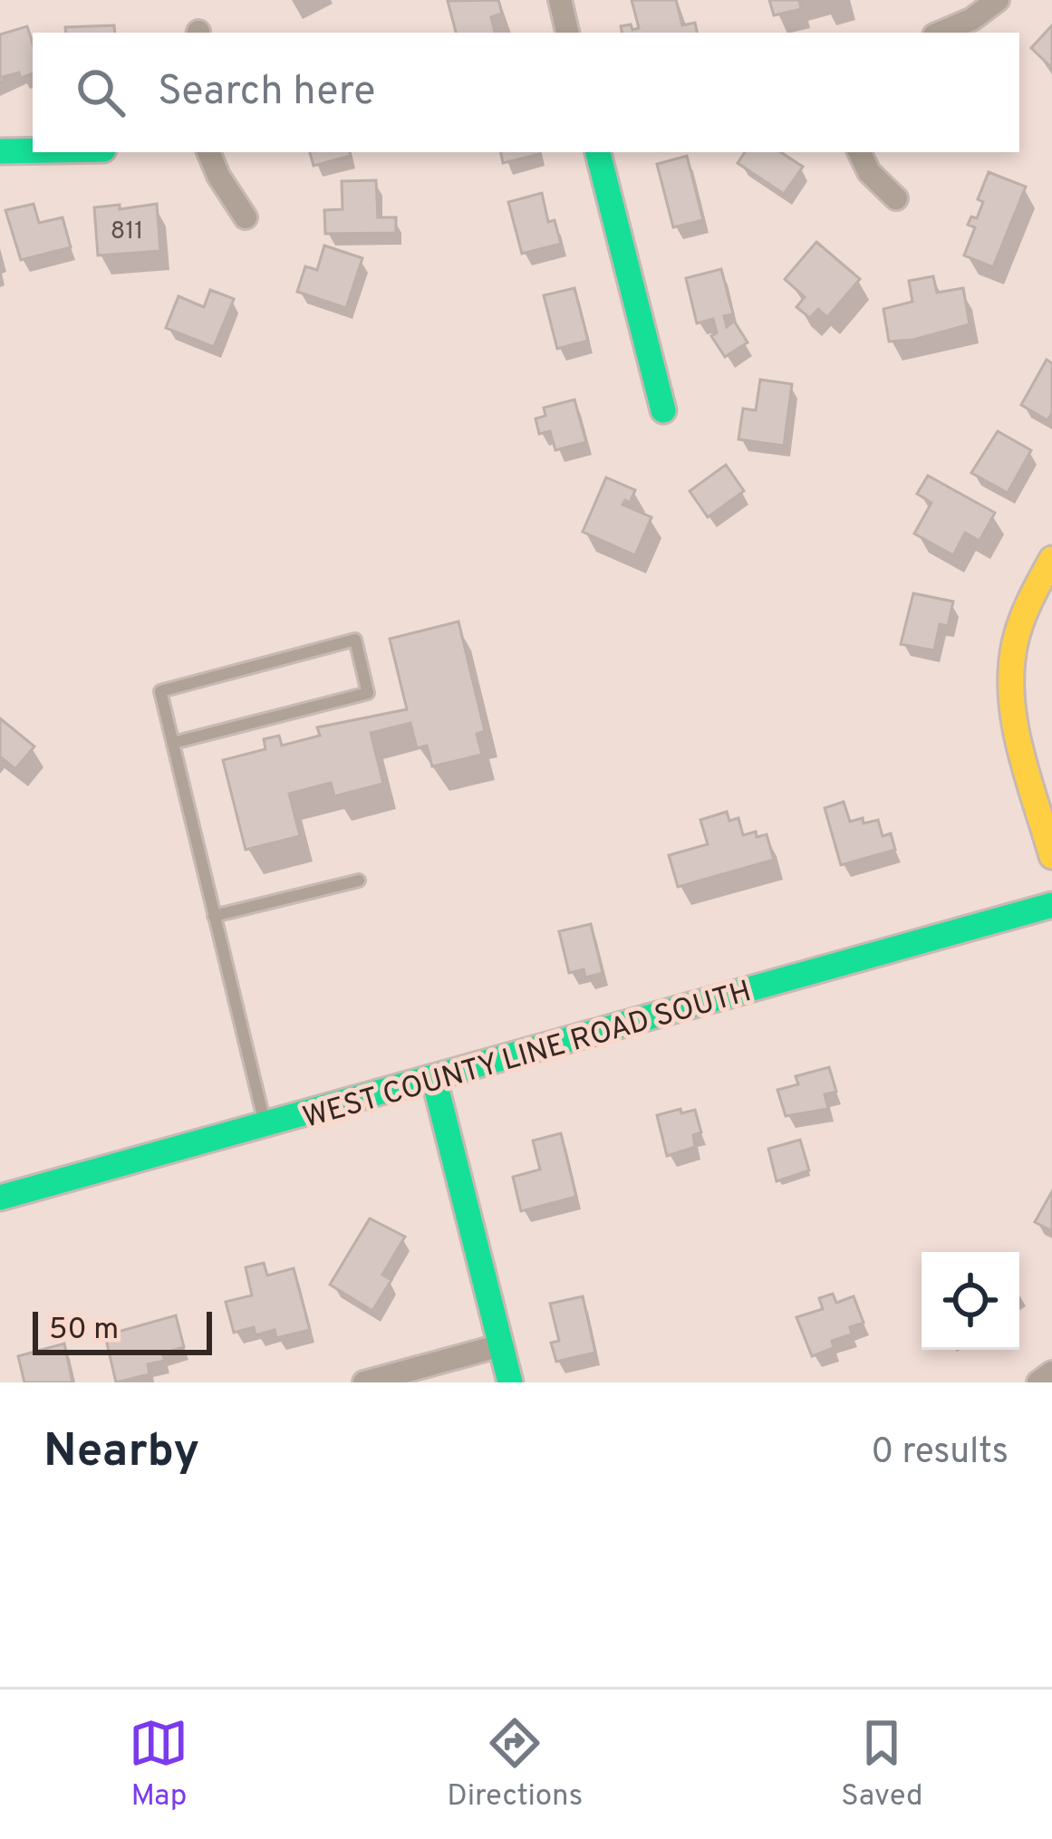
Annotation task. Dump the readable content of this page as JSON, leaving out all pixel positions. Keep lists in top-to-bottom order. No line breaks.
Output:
{"streets":{"main road":["WEST COUNTY LINE ROAD SOUTH"]},"house_numbers":["811"],"scale_bar":"50 m","page":{"search":"Search here","scale":"50 m","heading":["Nearby","0 results"],"nav":["Map","Directions","Saved"]}}
